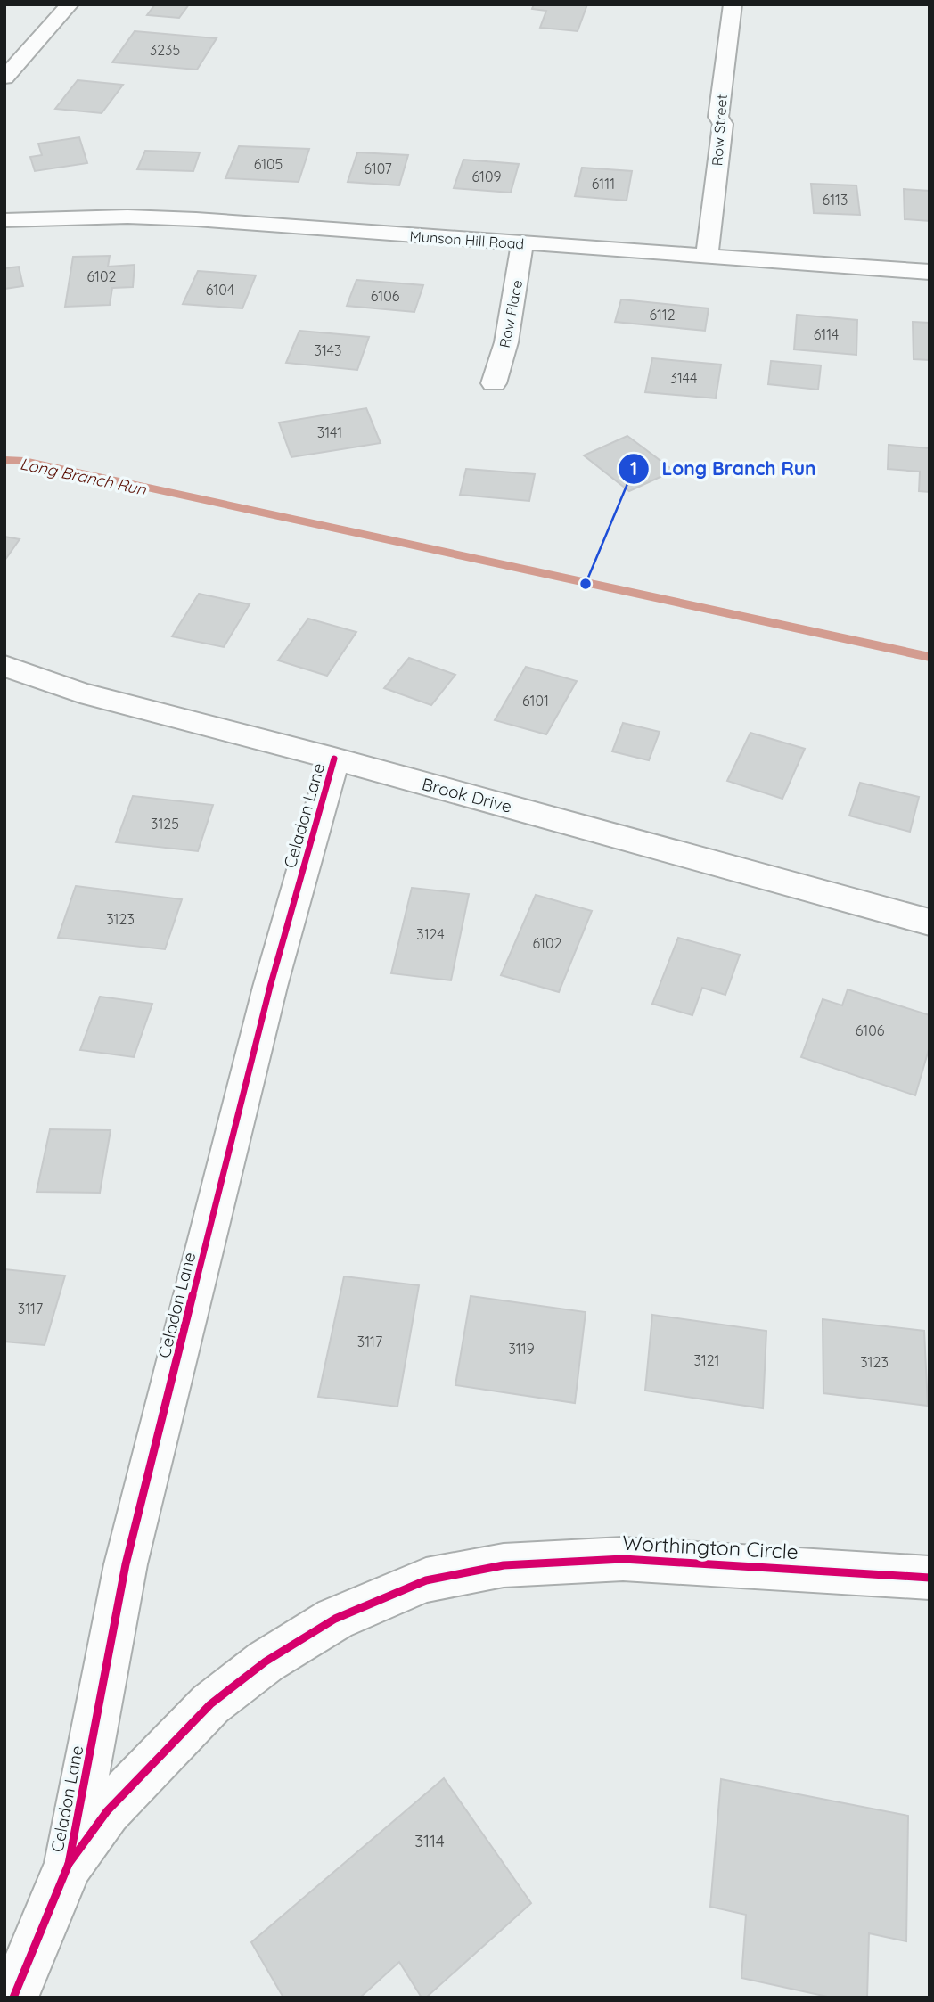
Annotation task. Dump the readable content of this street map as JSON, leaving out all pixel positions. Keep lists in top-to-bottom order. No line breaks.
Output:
{"streets":{"street":["Row Street","Munson Hill Road","Row Place","Brook Drive","Celadon Lane","Worthington Circle"]},"crossings":[["Row Street","Munson Hill Road"],["Munson Hill Road","Row Place"],["Brook Drive","Celadon Lane"],["Celadon Lane","Worthington Circle"]],"water":["Long Branch Run"],"places":["Long Branch Run"],"house_numbers":["3235","6105","6107","6109","6111","6113","6102","6104","6106","6112","6114","3143","3144","3141","6101","3125","3123","3124","6102","6106","3117","3117","3119","3121","3123","3114"]}
